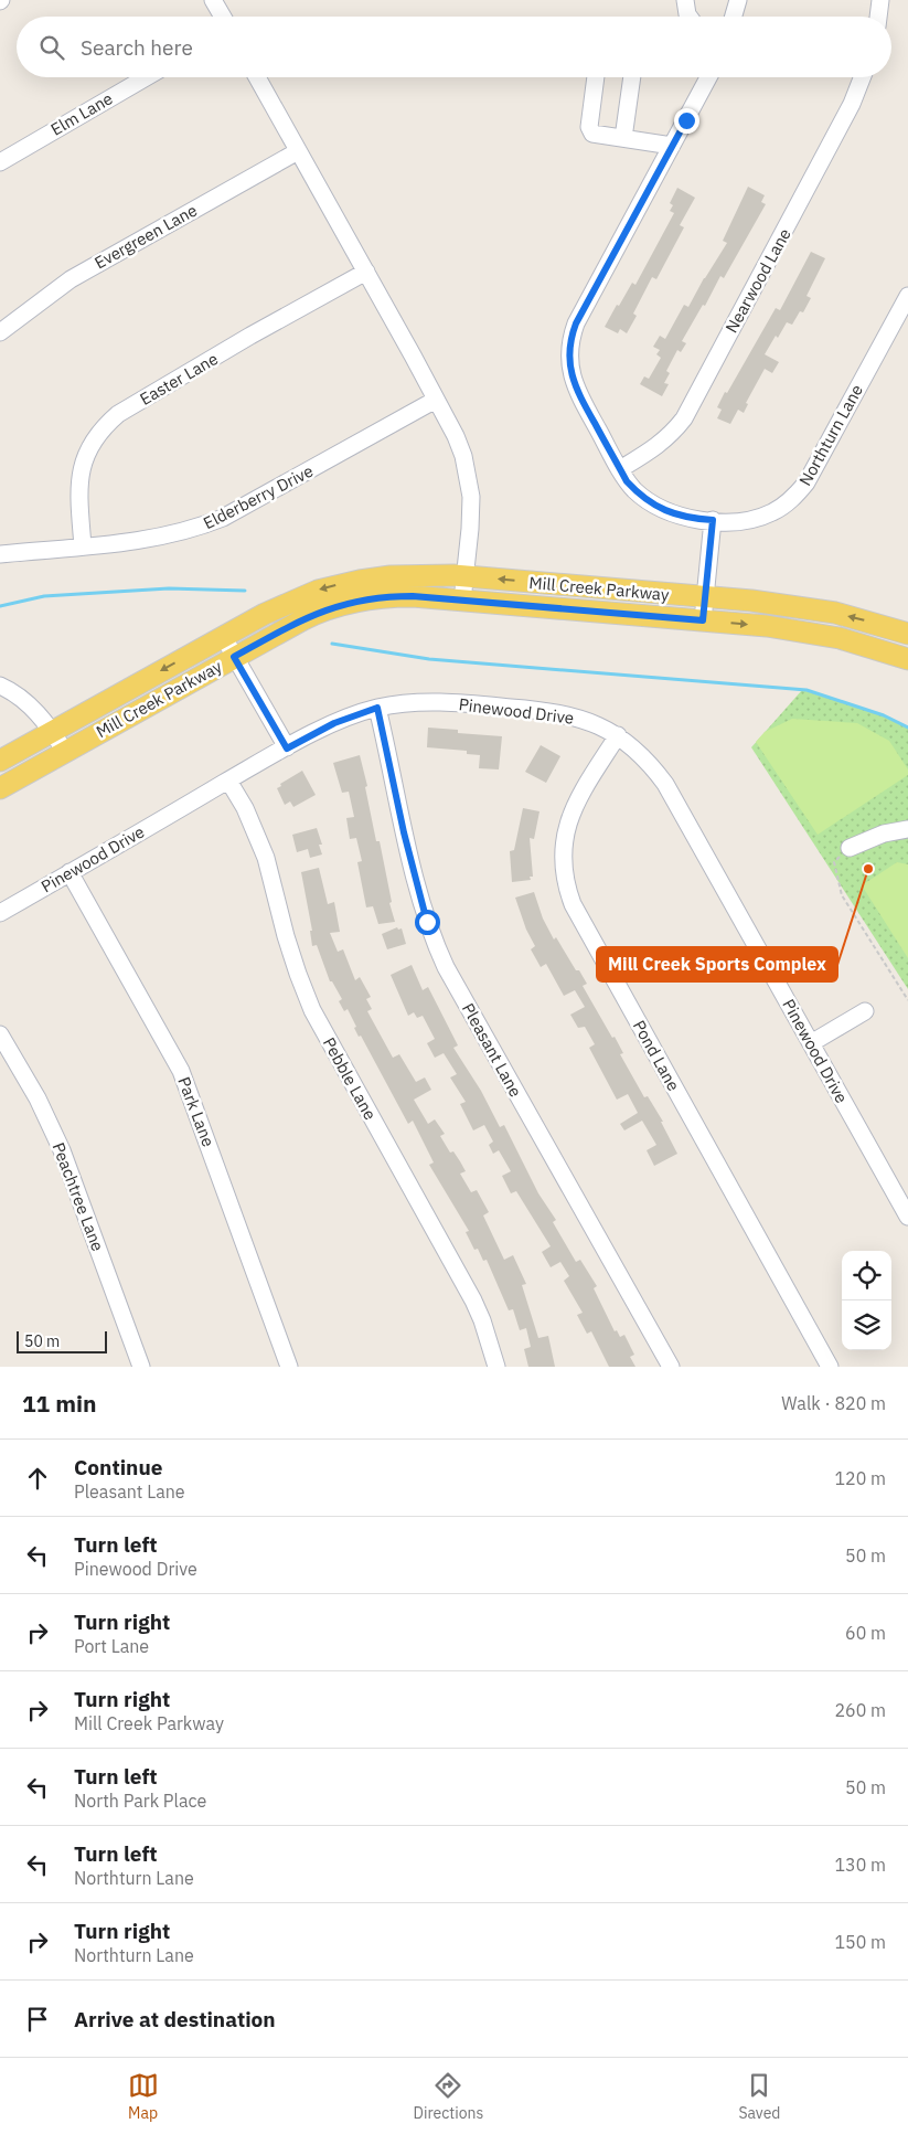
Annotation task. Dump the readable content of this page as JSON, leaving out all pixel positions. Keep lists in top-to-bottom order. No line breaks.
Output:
{"streets":{"main road":["Mill Creek Parkway"],"street":["Elm Lane","Evergreen Lane","Nearwood Lane","Easter Lane","Northturn Lane","Elderberry Drive","Pinewood Drive","Pleasant Lane","Pond Lane","Pebble Lane","Park Lane","Peachtree Lane"]},"crossings":[["Nearwood Lane","Northturn Lane"],["Easter Lane","Elderberry Drive"],["Pinewood Drive","Pleasant Lane"],["Pinewood Drive","Pond Lane"],["Pinewood Drive","Pebble Lane"],["Pinewood Drive","Park Lane"]],"places":["Mill Creek Sports Complex"],"scale_bar":"50 m","page":{"search":"Search here","scale":"50 m","heading":["11 min","Walk · 820 m"],"list":[["Continue","Pleasant Lane","120 m"],["Turn left","Pinewood Drive","50 m"],["Turn right","Port Lane","60 m"],["Turn right","Mill Creek Parkway","260 m"],["Turn left","North Park Place","50 m"],["Turn left","Northturn Lane","130 m"],["Turn right","Northturn Lane","150 m"],"Arrive at destination"],"nav":["Map","Directions","Saved"]}}
